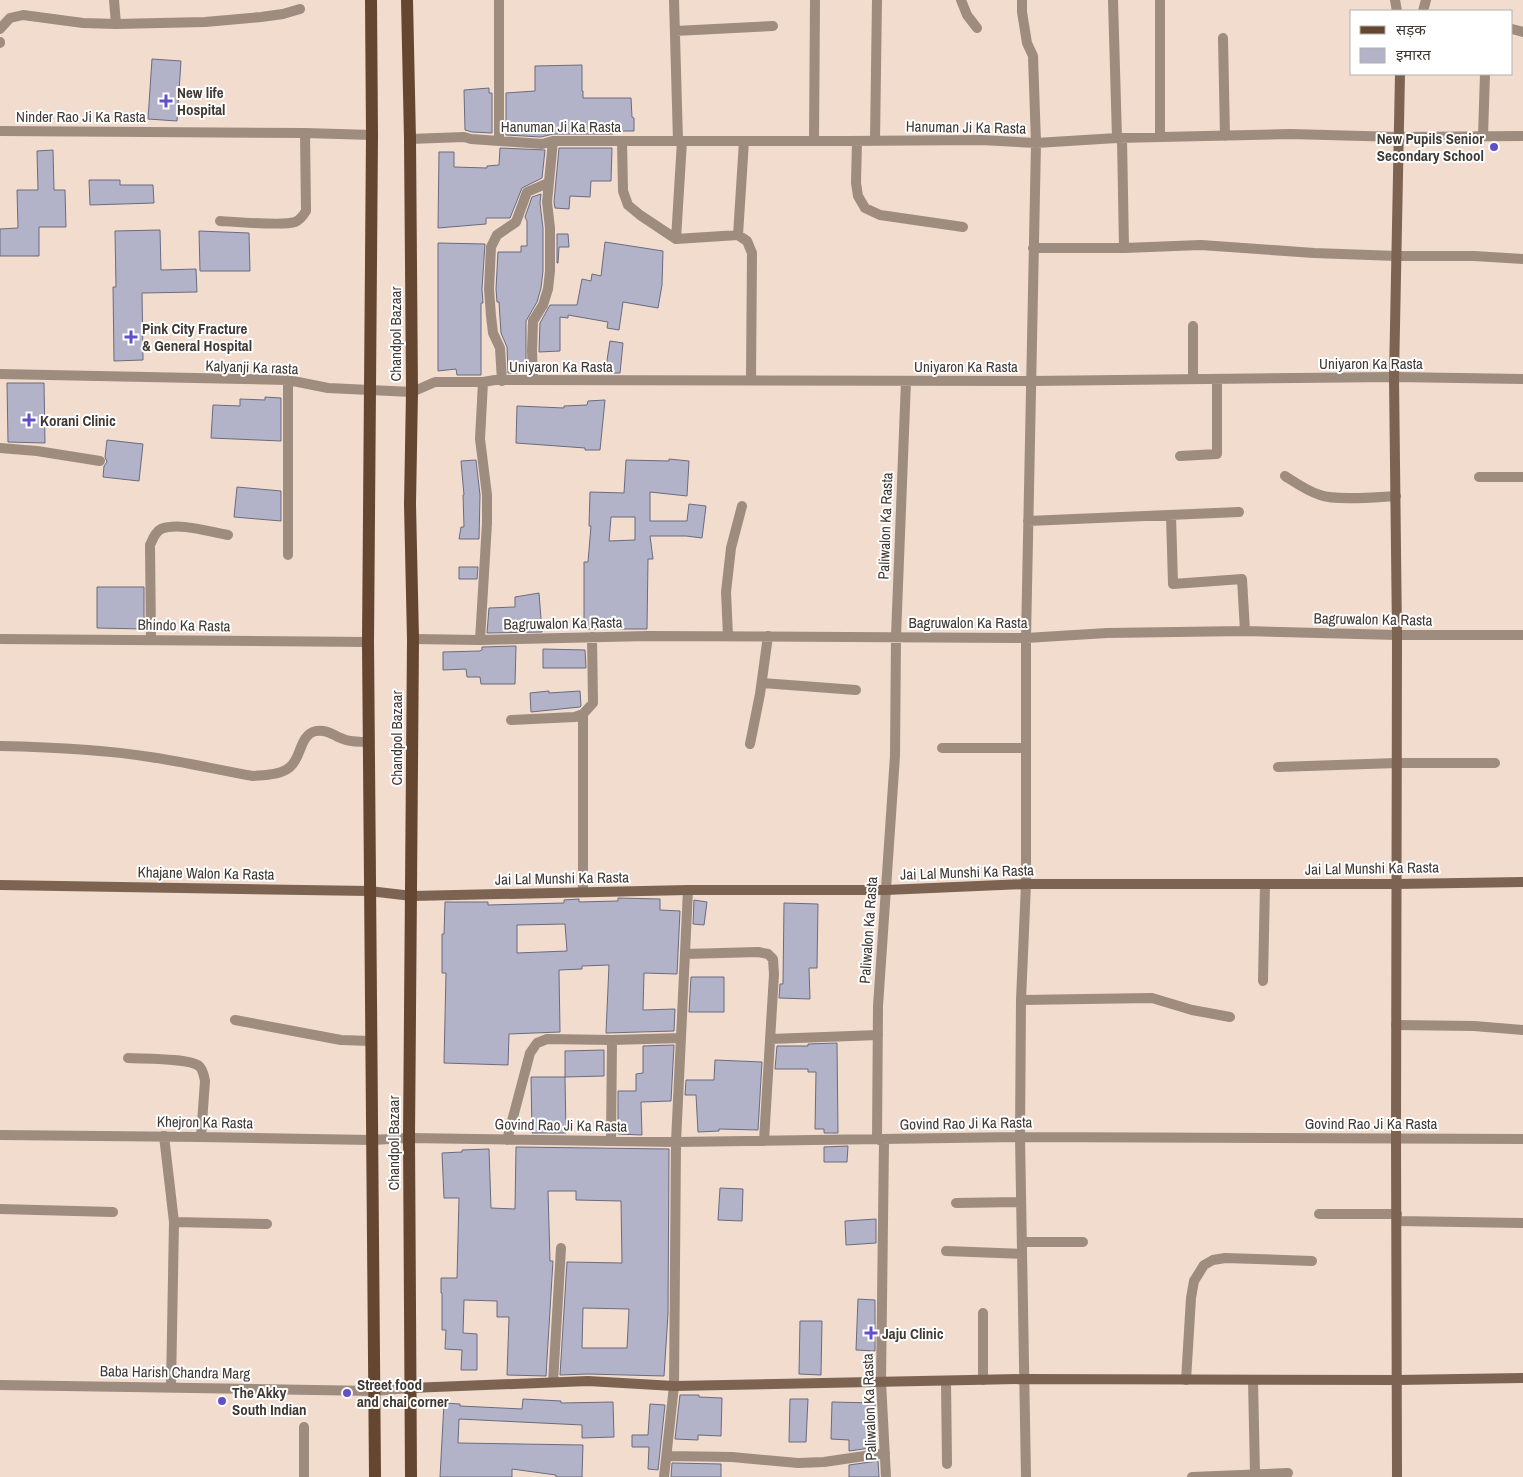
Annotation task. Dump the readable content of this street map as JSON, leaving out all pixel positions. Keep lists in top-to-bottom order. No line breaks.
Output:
{"streets":{"main road":["Chandpol Bazaar"],"street":["Ninder Rao Ji Ka Rasta","Hanuman Ji Ka Rasta","Uniyaron Ka Rasta","Kalyanji Ka rasta","Paliwalon Ka Rasta","Bagruwalon Ka Rasta","Bhindo Ka Rasta","Jai Lal Munshi Ka Rasta","Khajane Walon Ka Rasta","Khejron Ka Rasta","Govind Rao Ji Ka Rasta","Baba Harish Chandra Marg"]},"crossings":[["Ninder Rao Ji Ka Rasta","Chandpol Bazaar"],["Hanuman Ji Ka Rasta","Chandpol Bazaar"],["Chandpol Bazaar","Uniyaron Ka Rasta"],["Chandpol Bazaar","Kalyanji Ka rasta"],["Chandpol Bazaar","Bagruwalon Ka Rasta"],["Chandpol Bazaar","Bhindo Ka Rasta"],["Chandpol Bazaar","Jai Lal Munshi Ka Rasta"],["Chandpol Bazaar","Khajane Walon Ka Rasta"],["Chandpol Bazaar","Khejron Ka Rasta"],["Chandpol Bazaar","Govind Rao Ji Ka Rasta"],["Chandpol Bazaar","Baba Harish Chandra Marg"],["Uniyaron Ka Rasta","Kalyanji Ka rasta"],["Uniyaron Ka Rasta","Paliwalon Ka Rasta"],["Paliwalon Ka Rasta","Bagruwalon Ka Rasta"],["Paliwalon Ka Rasta","Jai Lal Munshi Ka Rasta"],["Paliwalon Ka Rasta","Govind Rao Ji Ka Rasta"],["Jai Lal Munshi Ka Rasta","Khajane Walon Ka Rasta"],["Khejron Ka Rasta","Govind Rao Ji Ka Rasta"]],"places":{"health":["New life Hospital","Pink City Fracture & General Hospital","Korani Clinic","Jaju Clinic"],"other":["New Pupils Senior Secondary School","Street food and chai corner","The Akky South Indian"]},"legend":["सड़क","इमारत"]}
